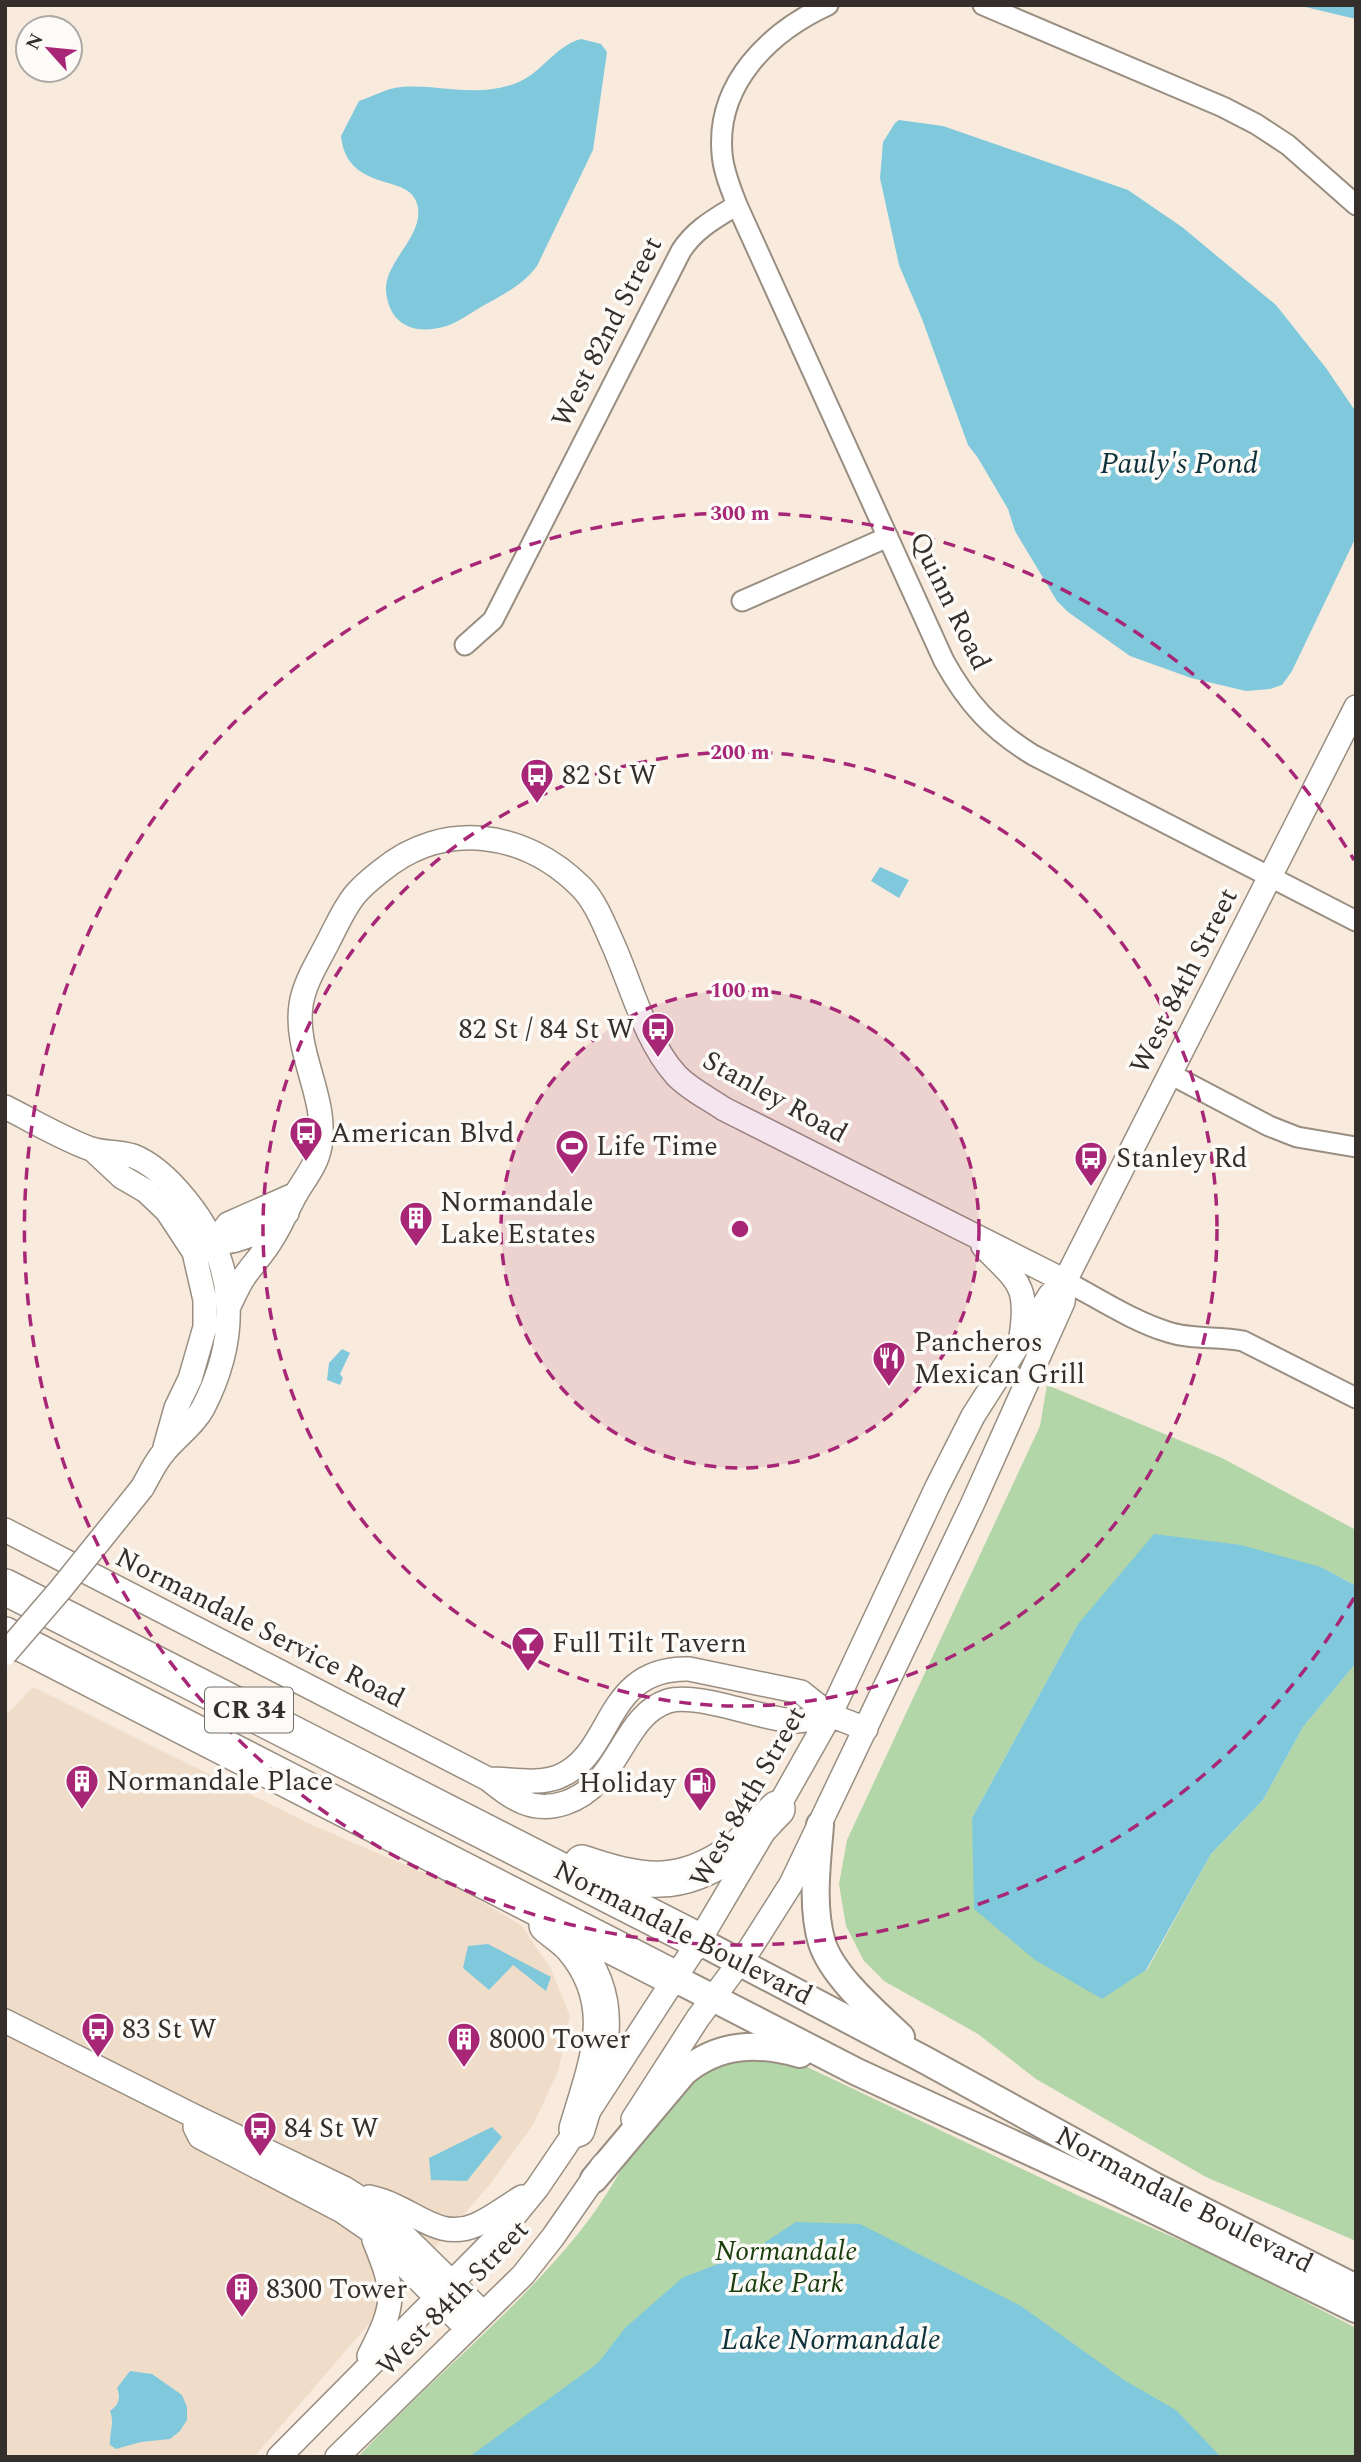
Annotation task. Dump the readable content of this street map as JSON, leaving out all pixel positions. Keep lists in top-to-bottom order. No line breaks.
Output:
{"streets":{"highway":["CR 34","Normandale Boulevard"],"street":["West 82nd Street","Quinn Road","West 84th Street","Stanley Road","Normandale Service Road"]},"crossings":[["West 82nd Street","Quinn Road"],["Quinn Road","West 84th Street"],["West 84th Street","Stanley Road"],["West 84th Street","Normandale Service Road"],["West 84th Street","Normandale Boulevard"]],"water":["Pauly's Pond","Lake Normandale"],"parks":["Normandale Lake Park"],"places":{"bus stop":["82 St W","82 St / 84 St W","American Blvd","Stanley Rd","83 St W","84 St W"],"sports":["Life Time"],"building":["Normandale Lake Estates","Normandale Place","8000 Tower","8300 Tower"],"restaurant":["Pancheros Mexican Grill"],"bar":["Full Tilt Tavern"],"fuel station":["Holiday"]},"north":"top left","rings":["300 m","200 m","100 m"]}
